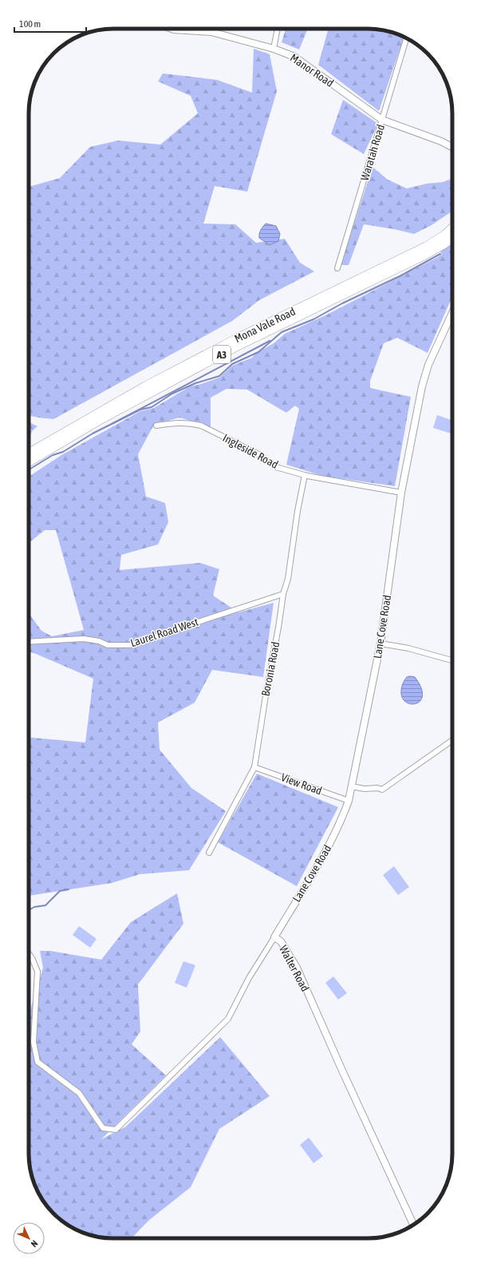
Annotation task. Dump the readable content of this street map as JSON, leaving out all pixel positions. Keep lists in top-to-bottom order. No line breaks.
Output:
{"streets":{"highway":["Mona Vale Road","A3"],"street":["Manor Road","Waratah Road","Ingleside Road","Lane Cove Road","Laurel Road West","Boronia Road","View Road","Walter Road"]},"crossings":[["Manor Road","Waratah Road"],["Ingleside Road","Lane Cove Road"],["Ingleside Road","Boronia Road"],["Lane Cove Road","View Road"],["Lane Cove Road","Walter Road"],["Laurel Road West","Boronia Road"],["Boronia Road","View Road"]],"scale_bar":"100 m","north":"bottom right"}
